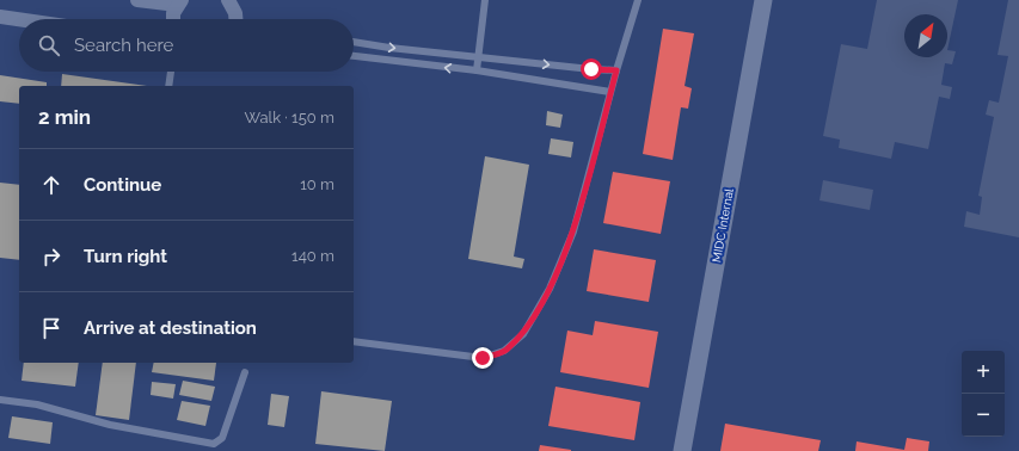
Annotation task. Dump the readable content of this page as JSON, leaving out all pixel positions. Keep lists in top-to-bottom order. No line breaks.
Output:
{"streets":{"street":["MIDC Internal"]},"north":"top right","page":{"search":"Search here","heading":["2 min","Walk · 150 m"],"list":[["Continue","10 m"],["Turn right","140 m"],"Arrive at destination"],"map_buttons":["+","−"]}}
